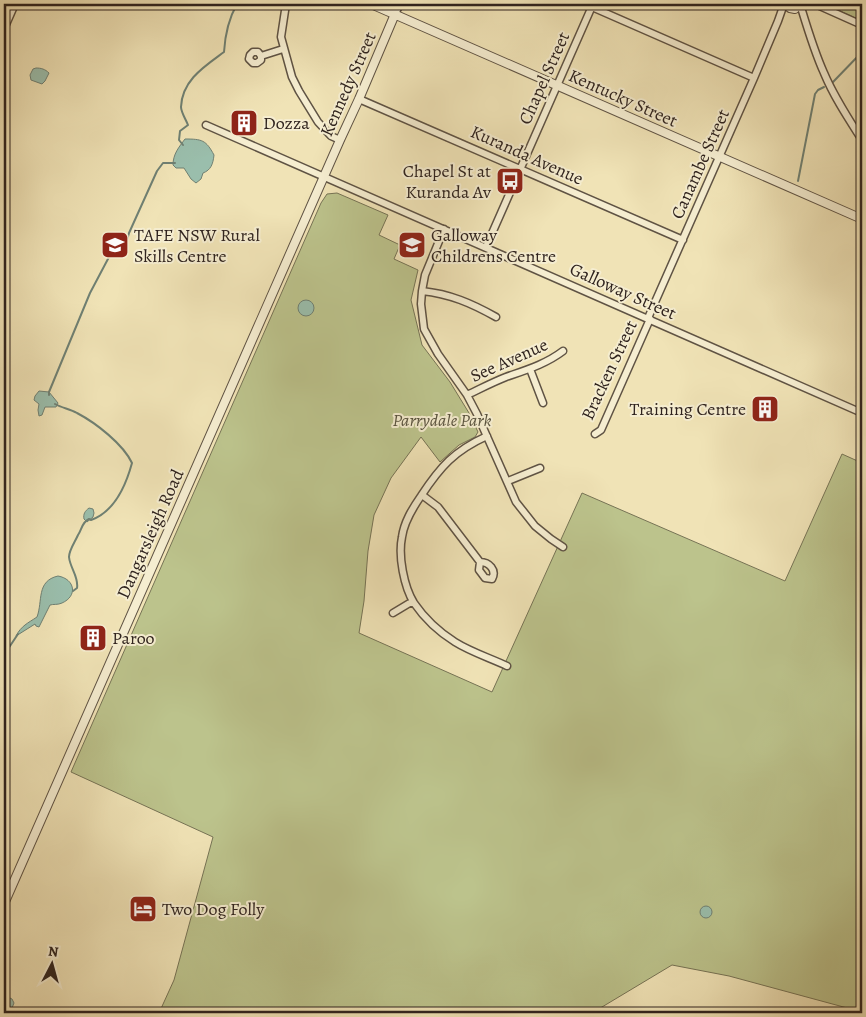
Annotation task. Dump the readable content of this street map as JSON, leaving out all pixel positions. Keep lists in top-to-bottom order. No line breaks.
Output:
{"streets":{"street":["Chapel Street","Kennedy Street","Kentucky Street","Kuranda Avenue","Canambe Street","Galloway Street","See Avenue","Bracken Street","Dangarsleigh Road"]},"crossings":[["Chapel Street","Kentucky Street"],["Chapel Street","Kuranda Avenue"],["Chapel Street","Galloway Street"],["Kennedy Street","Kentucky Street"],["Kennedy Street","Kuranda Avenue"],["Kennedy Street","Galloway Street"],["Kennedy Street","Dangarsleigh Road"],["Kentucky Street","Canambe Street"],["Kuranda Avenue","Canambe Street"],["Canambe Street","Galloway Street"],["Canambe Street","Bracken Street"],["Galloway Street","Bracken Street"],["Galloway Street","Dangarsleigh Road"]],"parks":["Parrydale Park"],"places":{"building":["Dozza","Training Centre","Paroo"],"bus stop":["Chapel St at Kuranda Av"],"school or university":["TAFE NSW Rural Skills Centre","Galloway Childrens Centre"],"hotel":["Two Dog Folly"]},"north":"top"}
